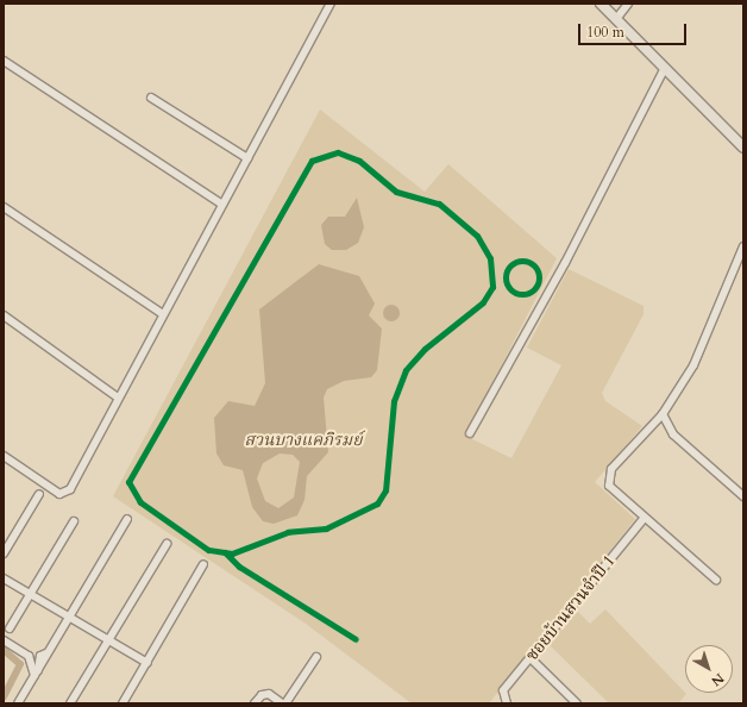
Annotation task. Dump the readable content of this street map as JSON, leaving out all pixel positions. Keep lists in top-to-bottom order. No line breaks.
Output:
{"streets":{"street":["ซอยบ้านสวนจำปี 1"]},"parks":["สวนบางแคภิรมย์"],"scale_bar":"100 m","north":"bottom right"}
